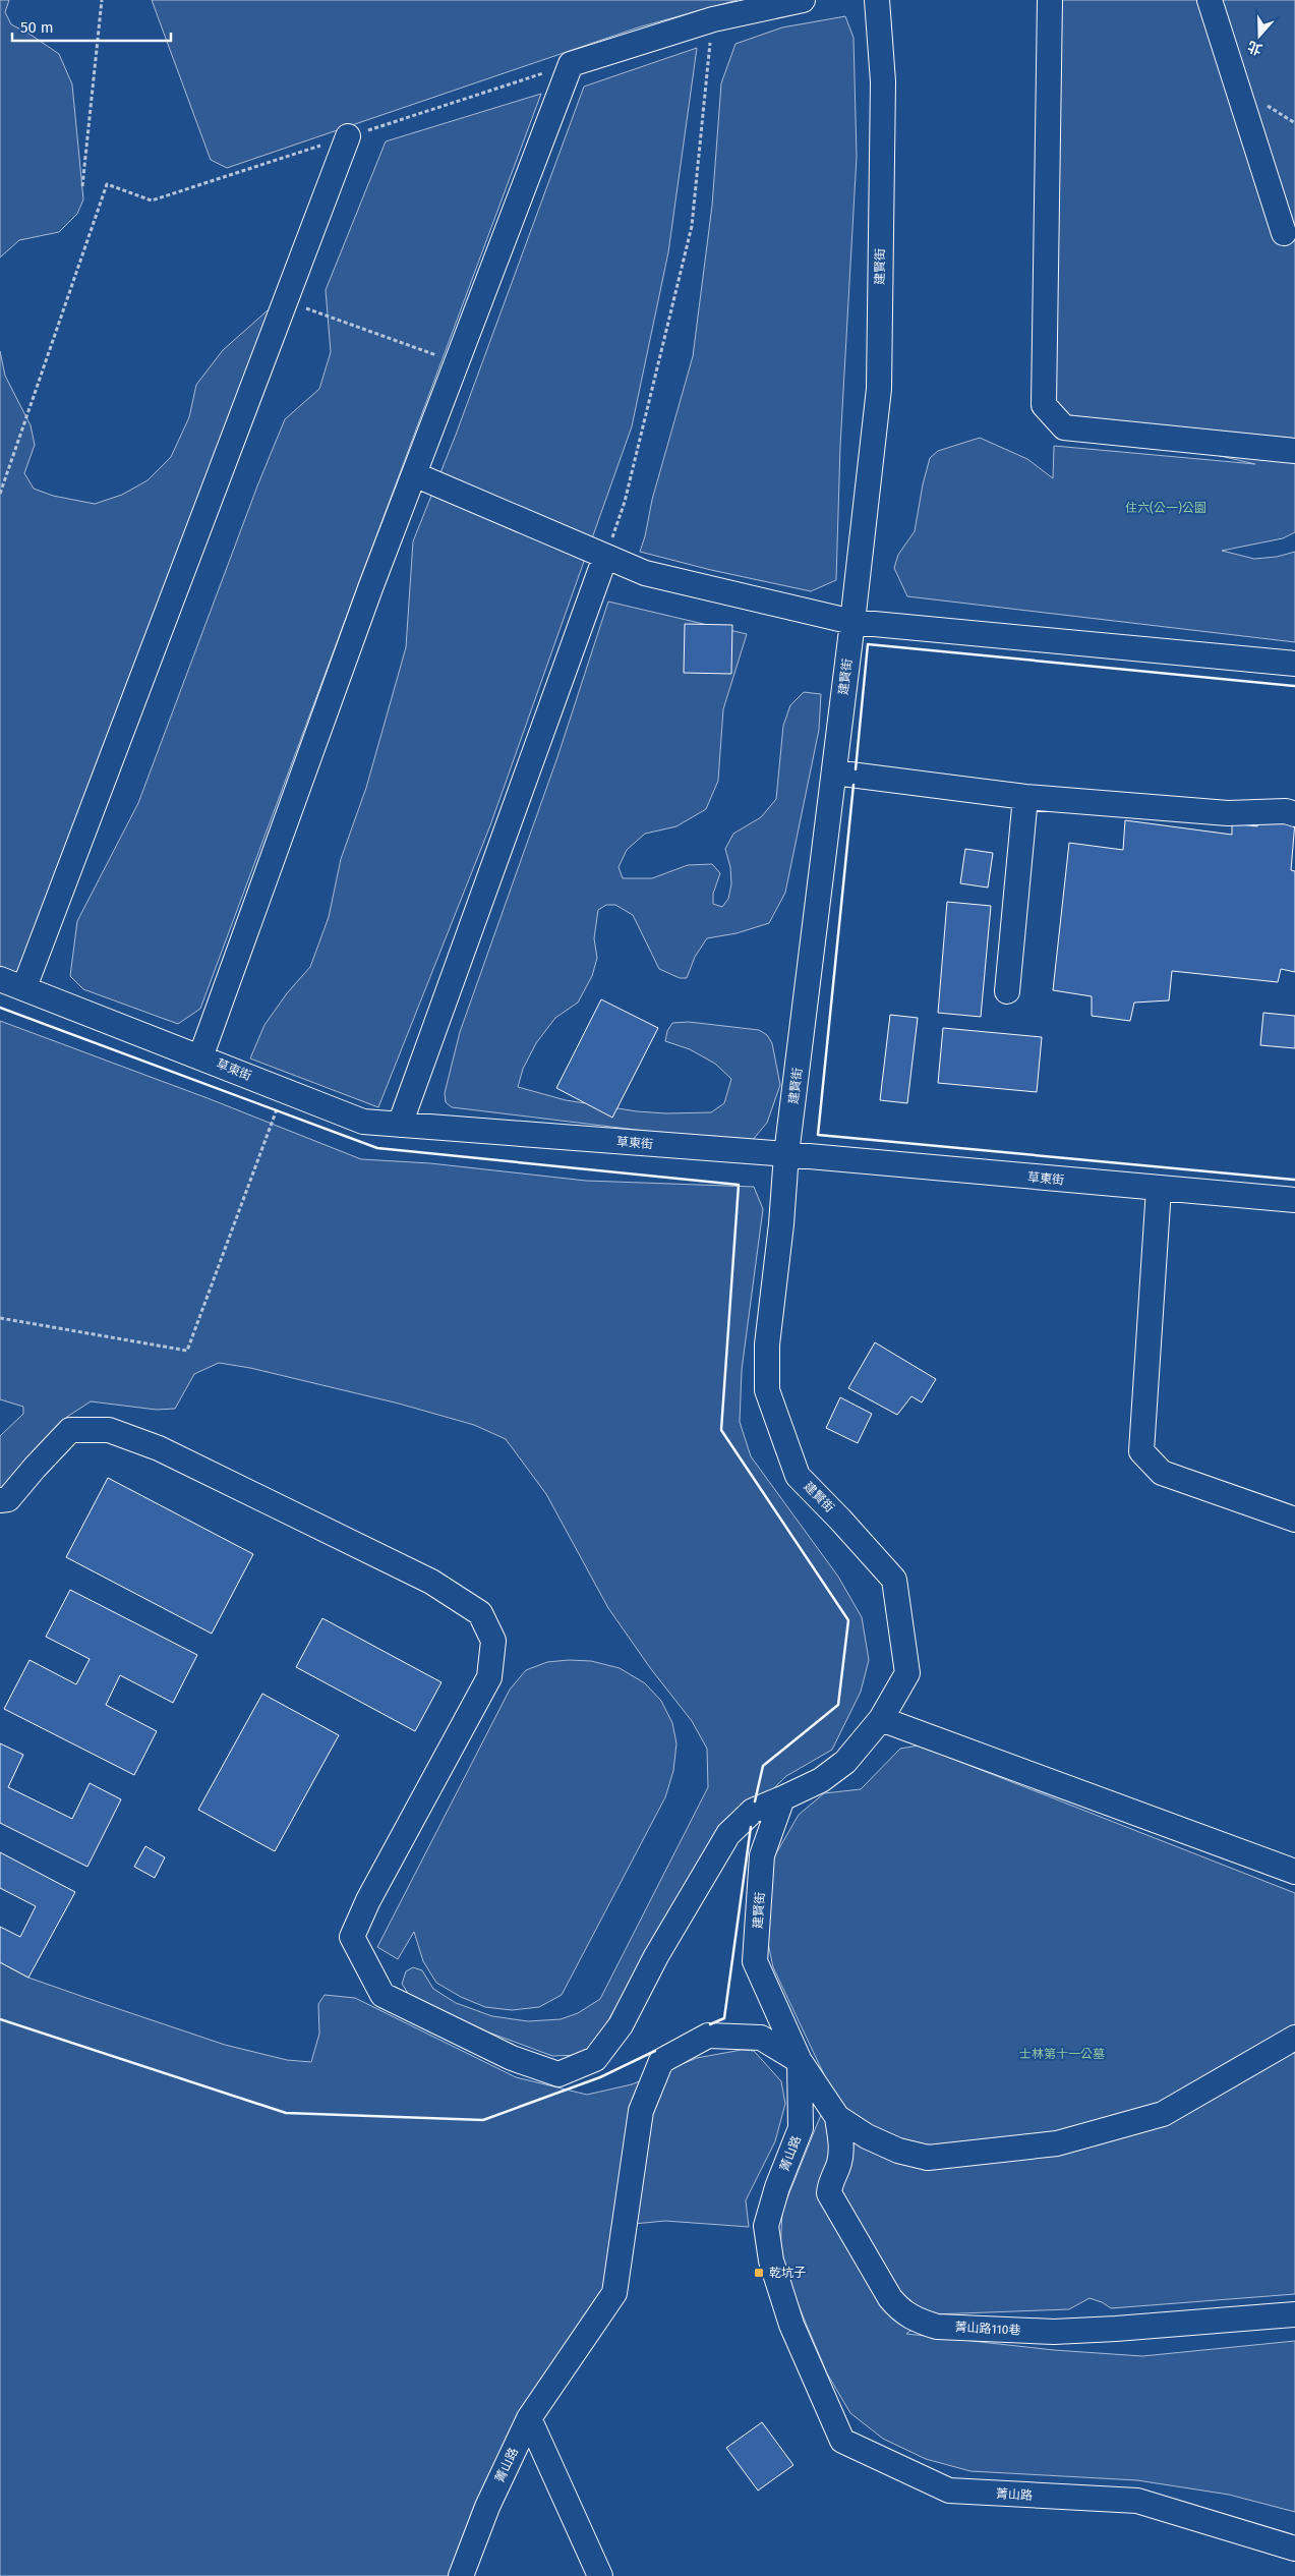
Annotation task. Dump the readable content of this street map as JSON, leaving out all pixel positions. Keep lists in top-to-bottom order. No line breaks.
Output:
{"streets":{"street":["建賢街","草東街","菁山路","菁山路110巷"]},"crossings":[["建賢街","草東街"],["建賢街","菁山路"]],"parks":["住六(公一)公園","士林第十一公墓"],"places":{"transit":["乾坑子"]},"scale_bar":"50 m","north":"bottom"}
